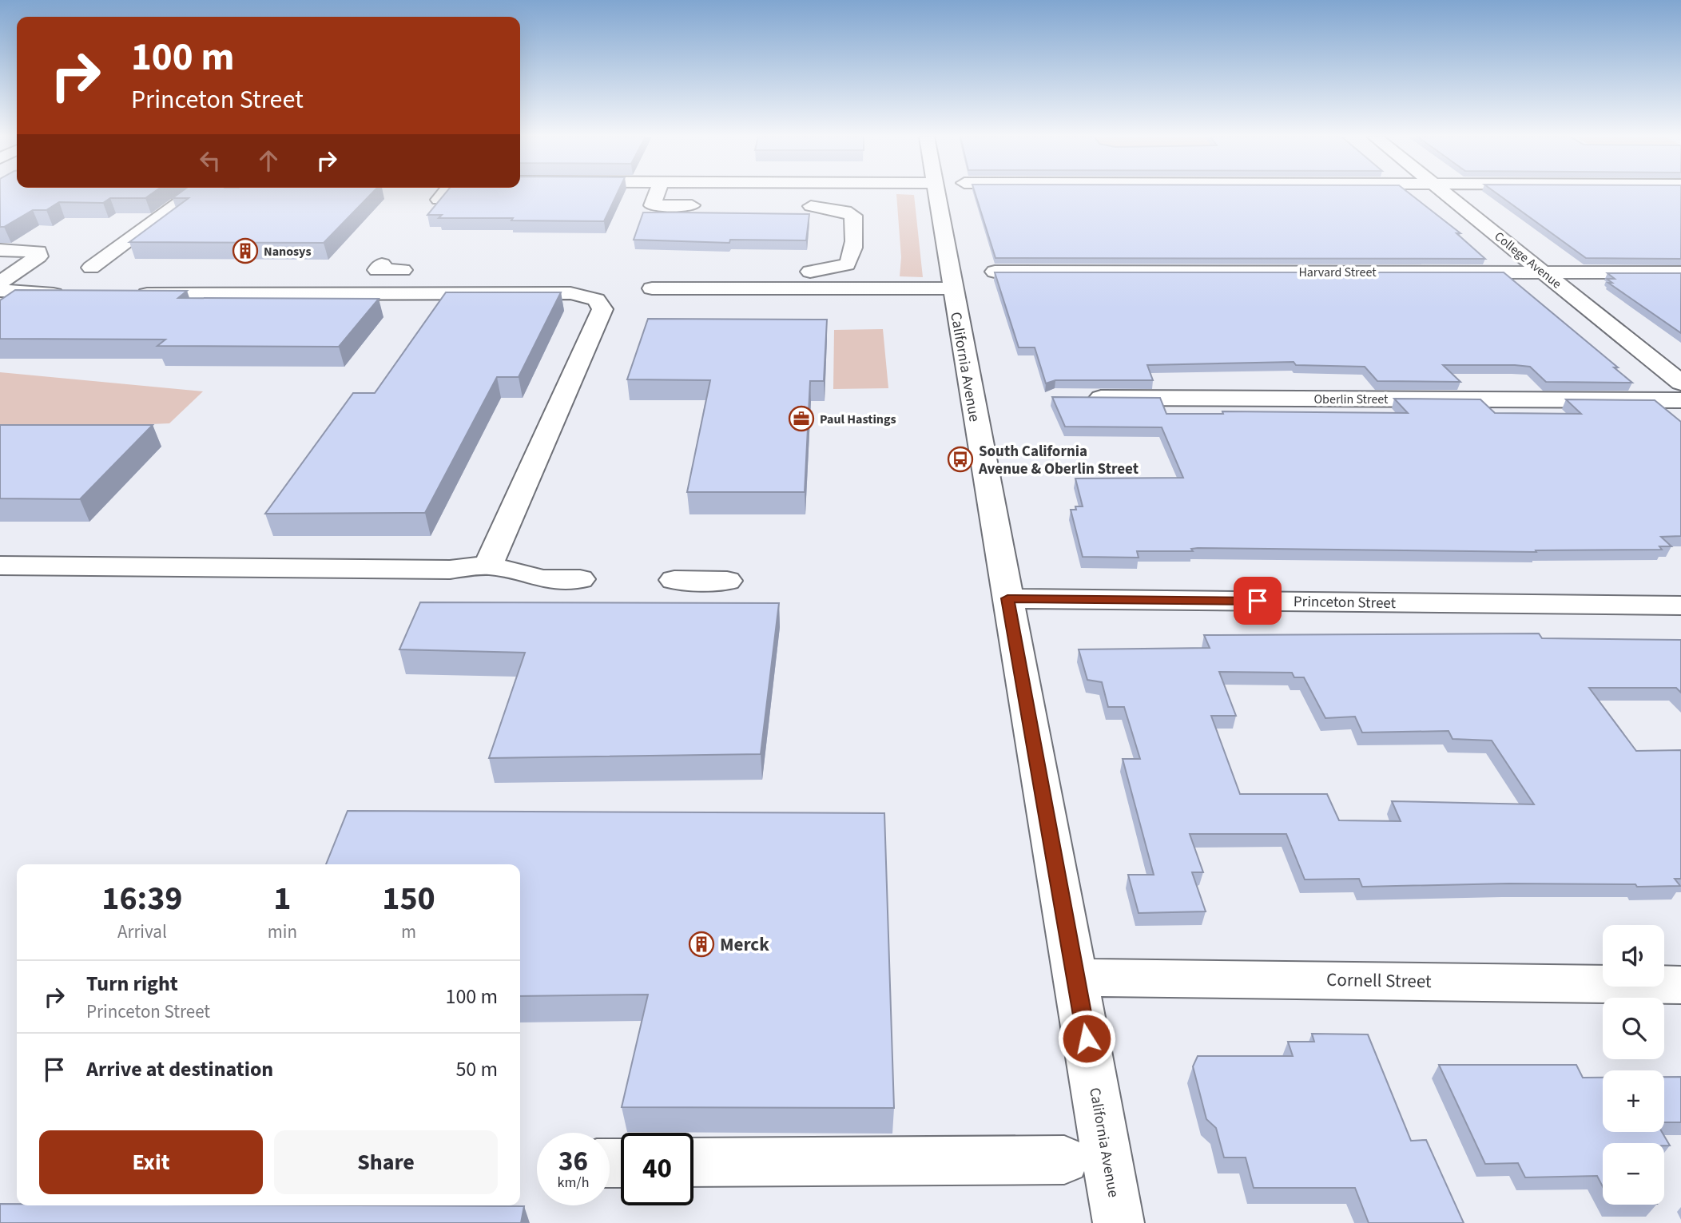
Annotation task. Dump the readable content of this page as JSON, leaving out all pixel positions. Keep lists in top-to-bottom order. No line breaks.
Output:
{"streets":{"street":["College Avenue","Harvard Street","California Avenue","Oberlin Street","Princeton Street","Cornell Street"]},"crossings":[["College Avenue","Harvard Street"],["California Avenue","Princeton Street"],["California Avenue","Cornell Street"]],"places":{"building":["Nanosys","Merck"],"office":["Paul Hastings"],"bus stop":["South California Avenue & Oberlin Street"]},"page":{"turn":["100 m","Princeton Street"],"eta":["16:39","Arrival","1","min","150","m"],"map_buttons":["+","−"],"list":[{"name":"Turn right","note":"Princeton Street","value":"100 m"},{"name":"Arrive at destination","value":"50 m"}],"buttons":["Exit","Share"],"speed":"36 km/h","limit":"40"}}
